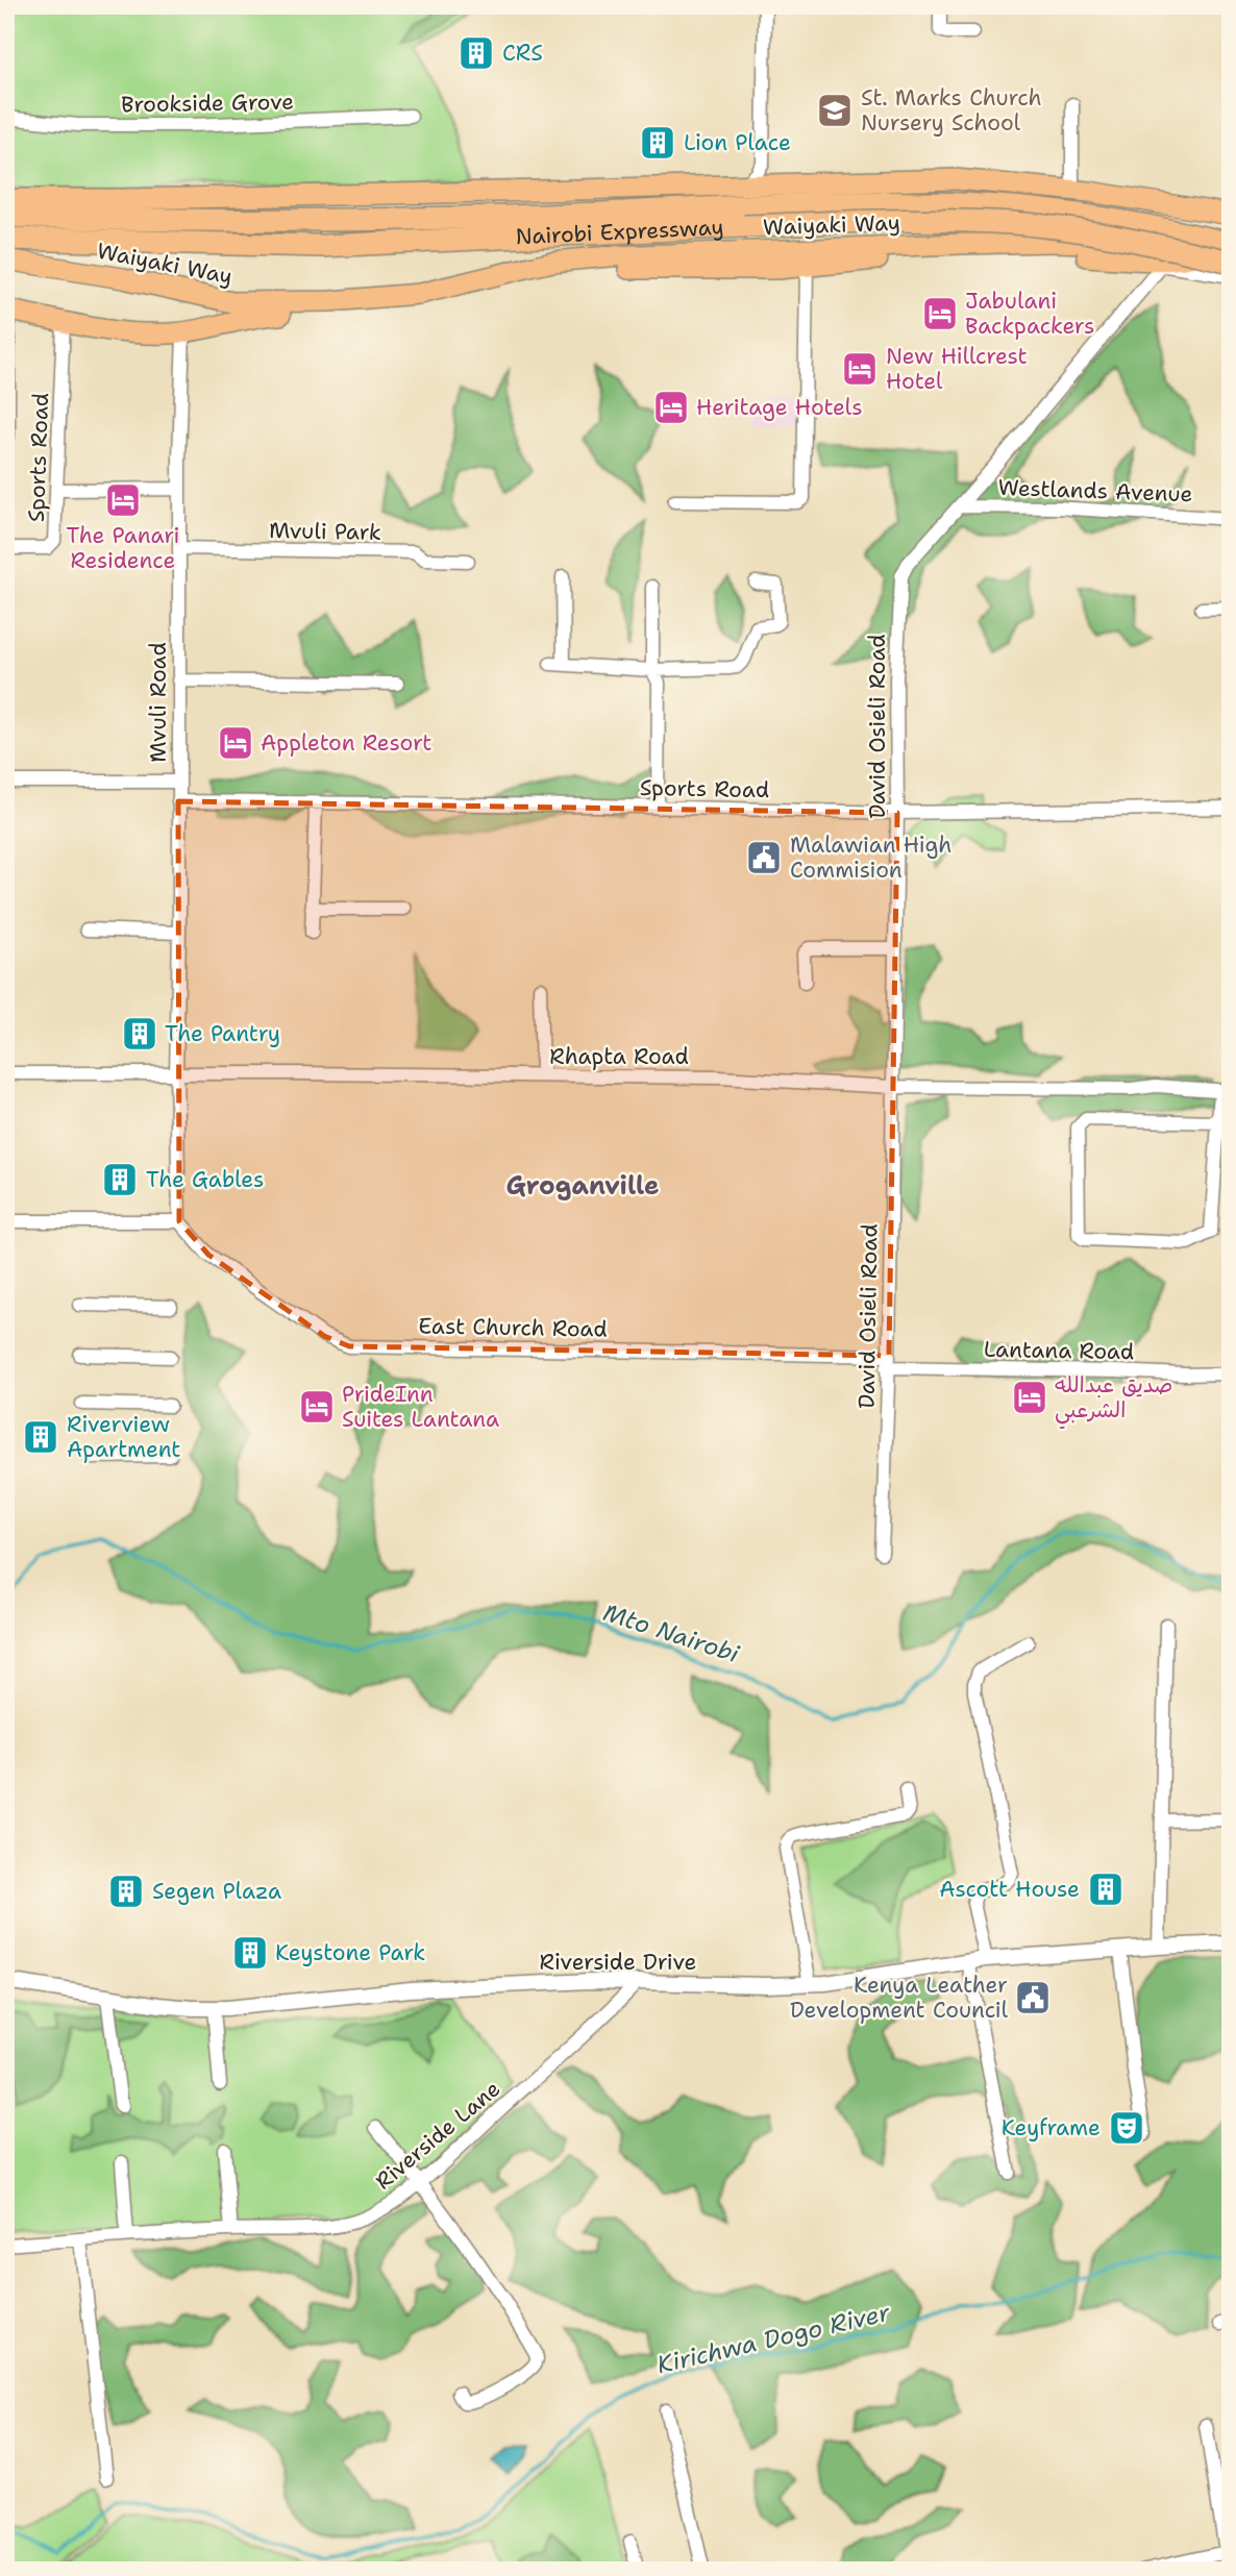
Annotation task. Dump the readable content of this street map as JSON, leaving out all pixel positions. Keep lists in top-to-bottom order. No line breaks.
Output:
{"streets":{"highway":["Waiyaki Way","Nairobi Expressway"],"street":["Brookside Grove","Sports Road","Westlands Avenue","Mvuli Park","Mvuli Road","David Osieli Road","Rhapta Road","East Church Road","Lantana Road","Riverside Drive","Riverside Lane"]},"crossings":[["Waiyaki Way","Nairobi Expressway"],["Sports Road","Mvuli Road"],["Sports Road","David Osieli Road"],["Westlands Avenue","David Osieli Road"],["Mvuli Park","Mvuli Road"],["Mvuli Road","Rhapta Road"],["David Osieli Road","Rhapta Road"],["David Osieli Road","East Church Road"],["David Osieli Road","Lantana Road"],["East Church Road","Lantana Road"],["Riverside Drive","Riverside Lane"]],"districts":["Groganville"],"water":["Mto Nairobi","Kirichwa Dogo River"],"places":{"building":["CRS","Lion Place","The Pantry","The Gables","Riverview Apartment","Ascott House","Segen Plaza","Keystone Park"],"school or university":["St. Marks Church Nursery School"],"hotel":["Jabulani Backpackers","New Hillcrest Hotel","Heritage Hotels","The Panari Residence","Appleton Resort","صديق عبدالله الشرعبي","PrideInn Suites Lantana"],"public building":["Malawian High Commision","Kenya Leather Development Council"],"theatre":["Keyframe"]}}
